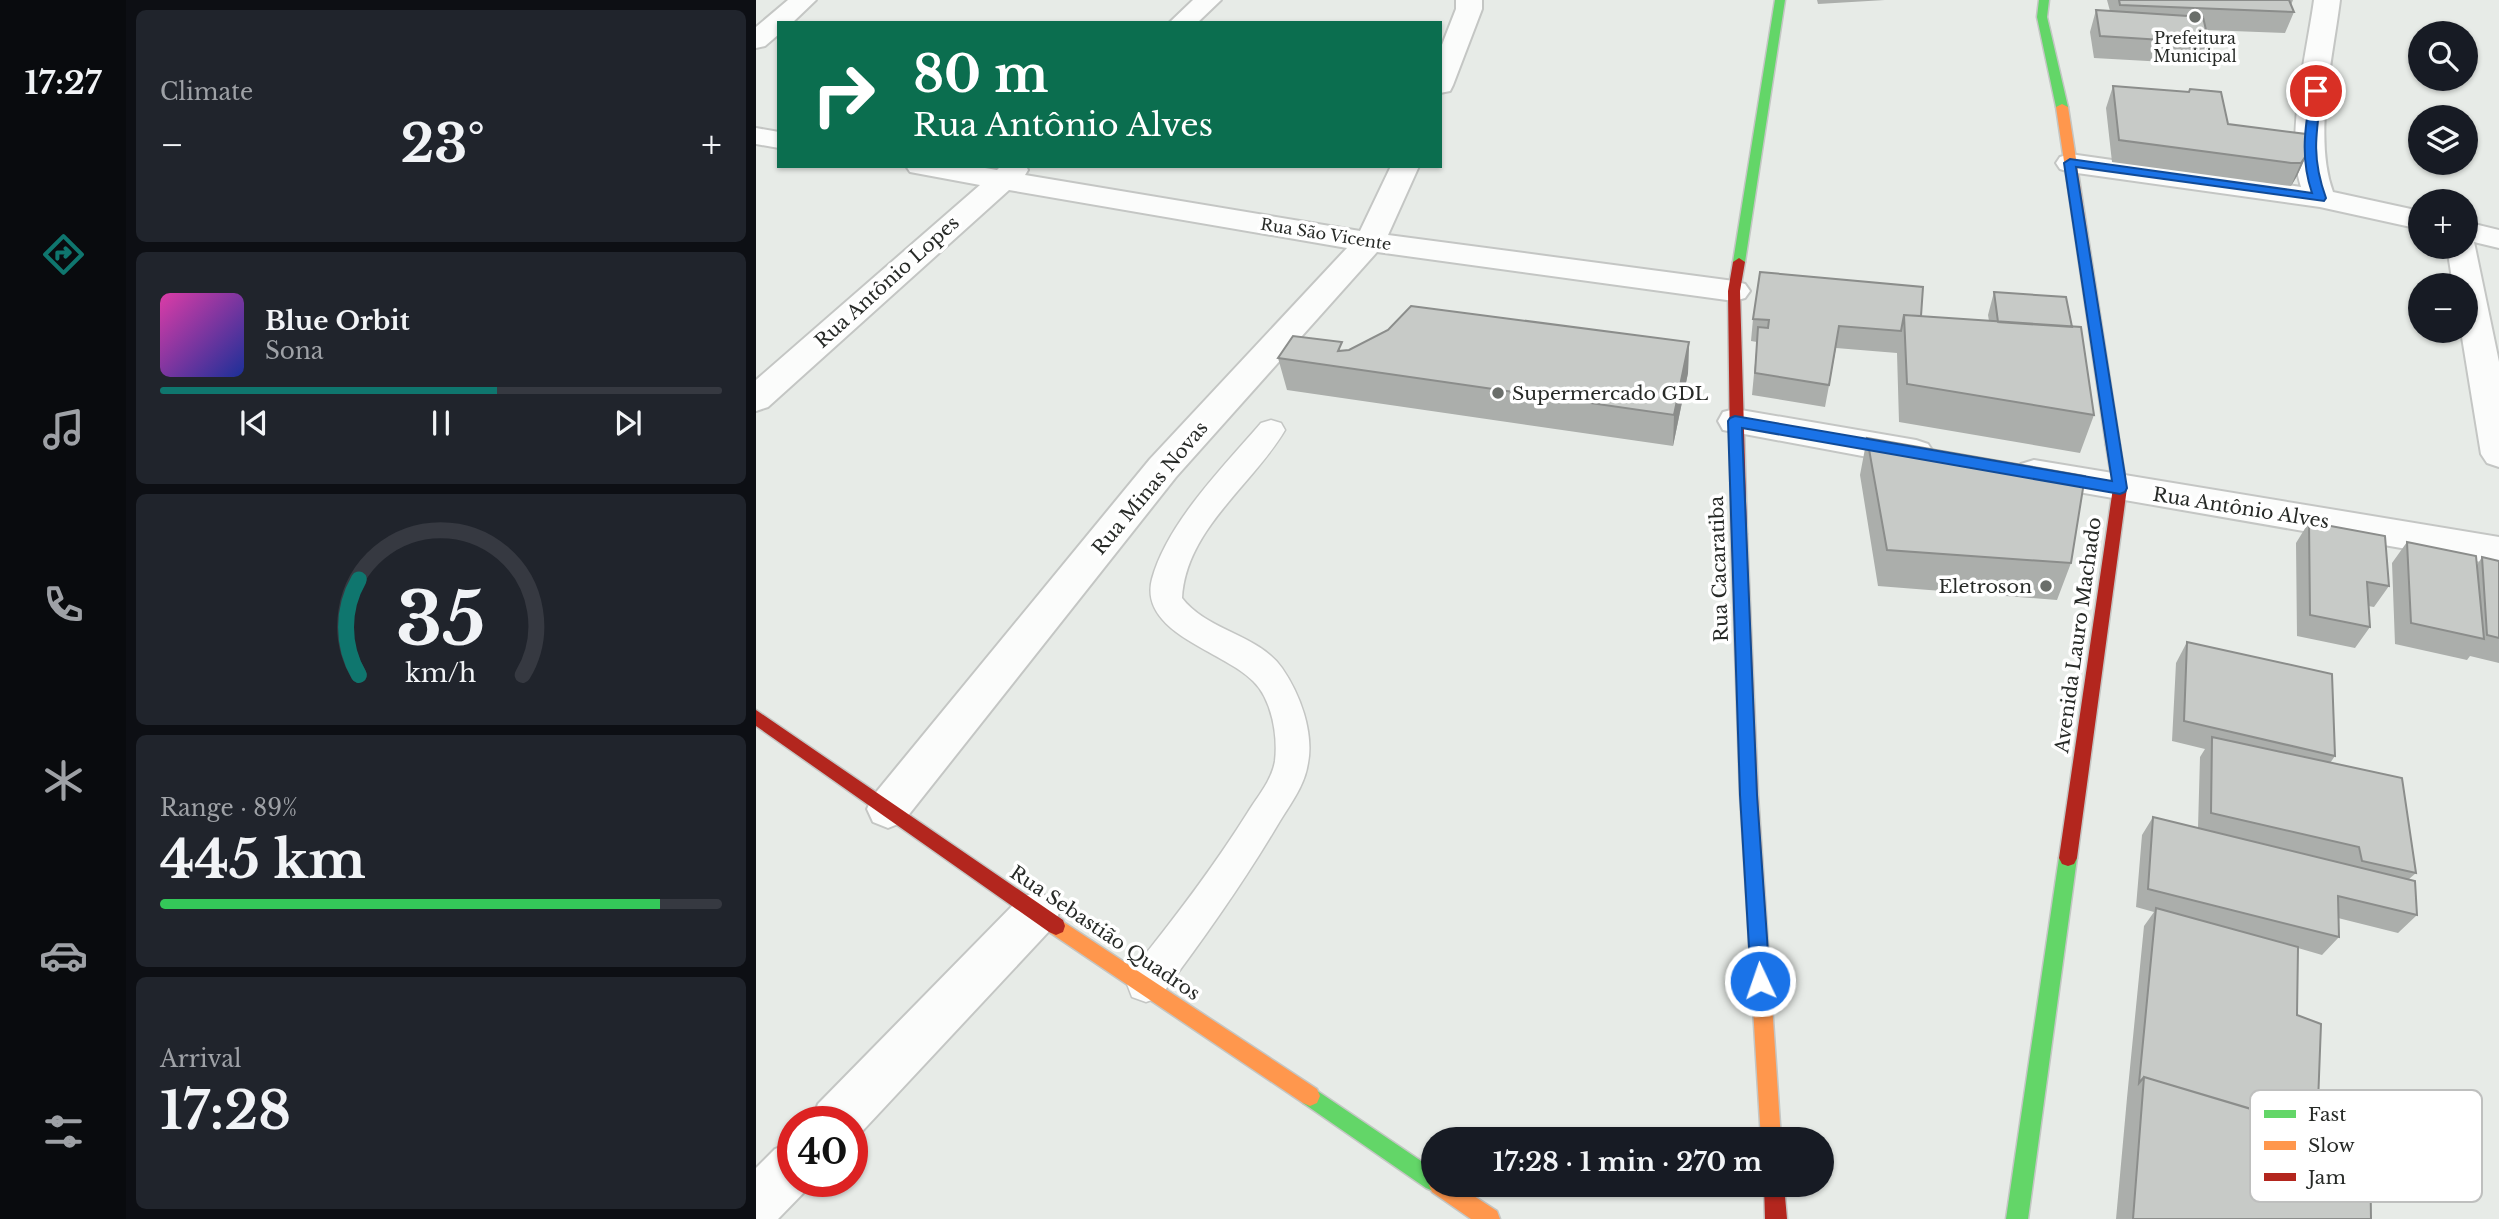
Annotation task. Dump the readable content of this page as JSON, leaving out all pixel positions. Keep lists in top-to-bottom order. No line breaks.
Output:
{"streets":{"street":["Rua São Vicente","Rua Antônio Lopes","Rua Minas Novas","Rua Antônio Alves","Rua Cacaratiba","Avenida Lauro Machado","Rua Sebastião Quadros"]},"crossings":[["Rua São Vicente","Rua Antônio Lopes"],["Rua São Vicente","Rua Minas Novas"],["Rua São Vicente","Rua Cacaratiba"],["Rua Minas Novas","Rua Sebastião Quadros"],["Rua Antônio Alves","Avenida Lauro Machado"]],"places":["Prefeitura Municipal","Supermercado GDL","Eletroson"],"legend":["Fast","Slow","Jam"],"page":{"tabs":"17:27","tile":["Climate",["Range · 89%","445 km"],["Arrival","17:28"]],"map_buttons":["+","−"],"turn":["80 m","Rua Antônio Alves"],"heat":["−","23°","+"],"song":["Blue Orbit","Sona"],"limit":"40","trip":"17:28 · 1 min · 270 m","gauge":["35","km/h"]}}
